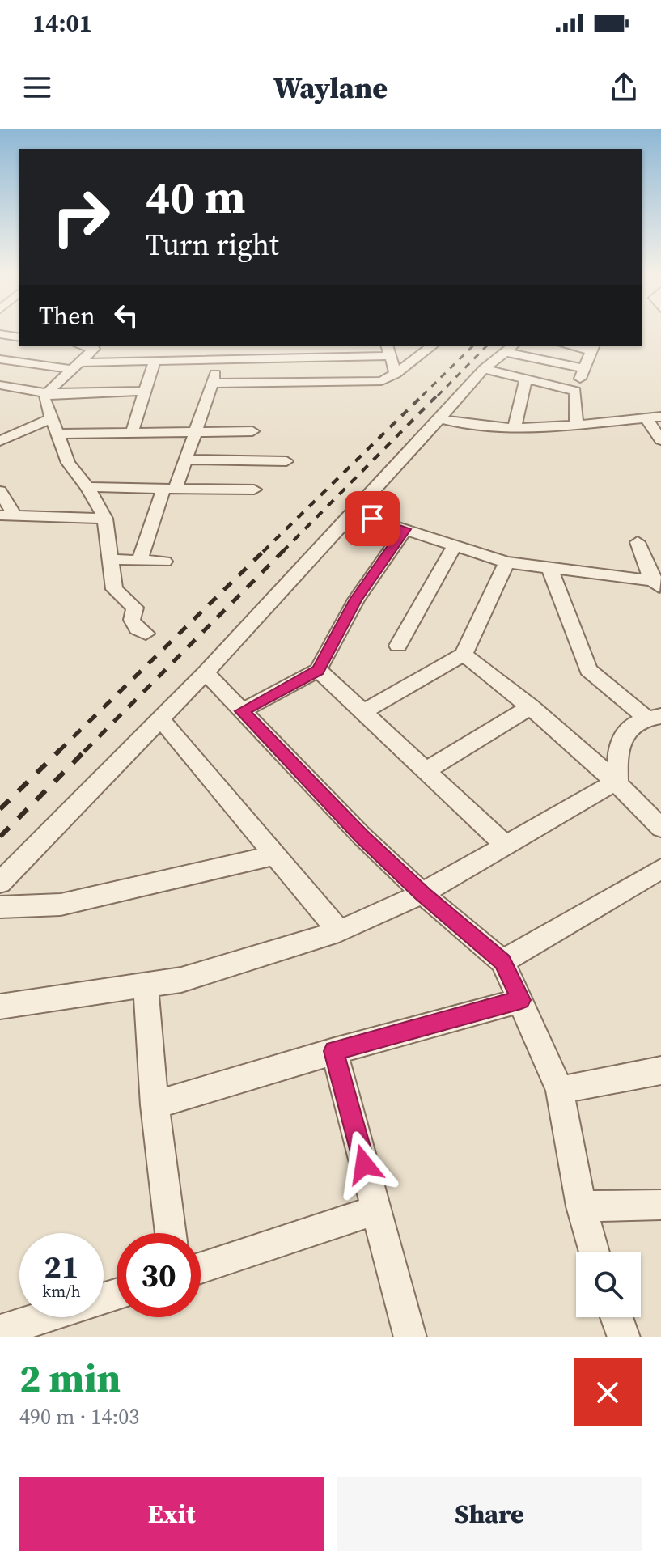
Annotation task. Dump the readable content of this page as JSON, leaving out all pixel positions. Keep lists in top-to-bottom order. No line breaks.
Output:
{"page":{"status":"14:01","header":"Waylane","turn":["40 m","Turn right"],"then":"Then","speed":"21 km/h","limit":"30","heading":["2 min","490 m · 14:03"],"buttons":["Exit","Share"]}}
